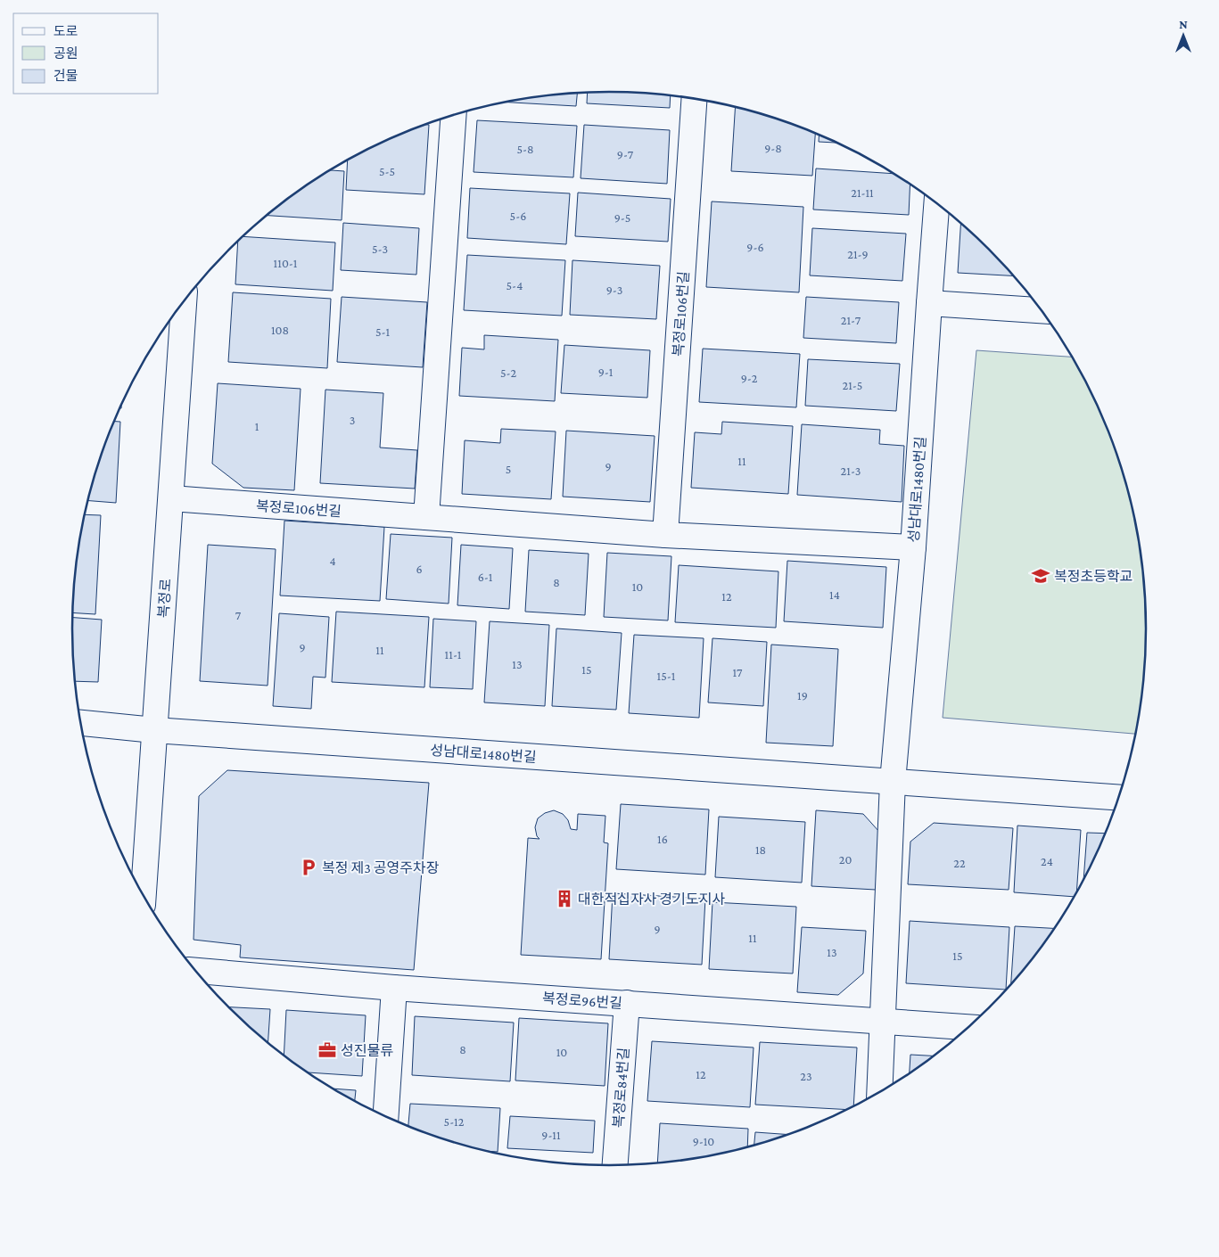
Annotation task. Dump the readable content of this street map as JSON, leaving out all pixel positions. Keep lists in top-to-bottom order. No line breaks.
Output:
{"streets":{"street":["복정로106번길","성남대로1480번길","복정로","복정로96번길","복정로84번길"]},"crossings":[["복정로106번길","성남대로1480번길"],["복정로106번길","복정로"],["성남대로1480번길","복정로"],["복정로96번길","복정로84번길"]],"places":{"school or university":["복정초등학교"],"parking":["복정 제3 공영주차장"],"building":["대한적십자사 경기도지사"],"office":["성진물류"]},"house_numbers":["9-8","5-8","9-7","5-5","21-11","5-6","9-5","9-6","5-3","21-9","110-1","5-4","9-3","21-7","108","5-1","9-1","5-2","9-2","21-5","3","1","11","9","5","21-3","4","6","6-1","8","10","14","12","7","9","11","11-1","13","15","17","15-1","19","16","18","20","24","22","9","11","13","15","8","10","12","23","5-12","9-11","9-10"],"legend":["도로","공원","건물"],"north":"top"}
